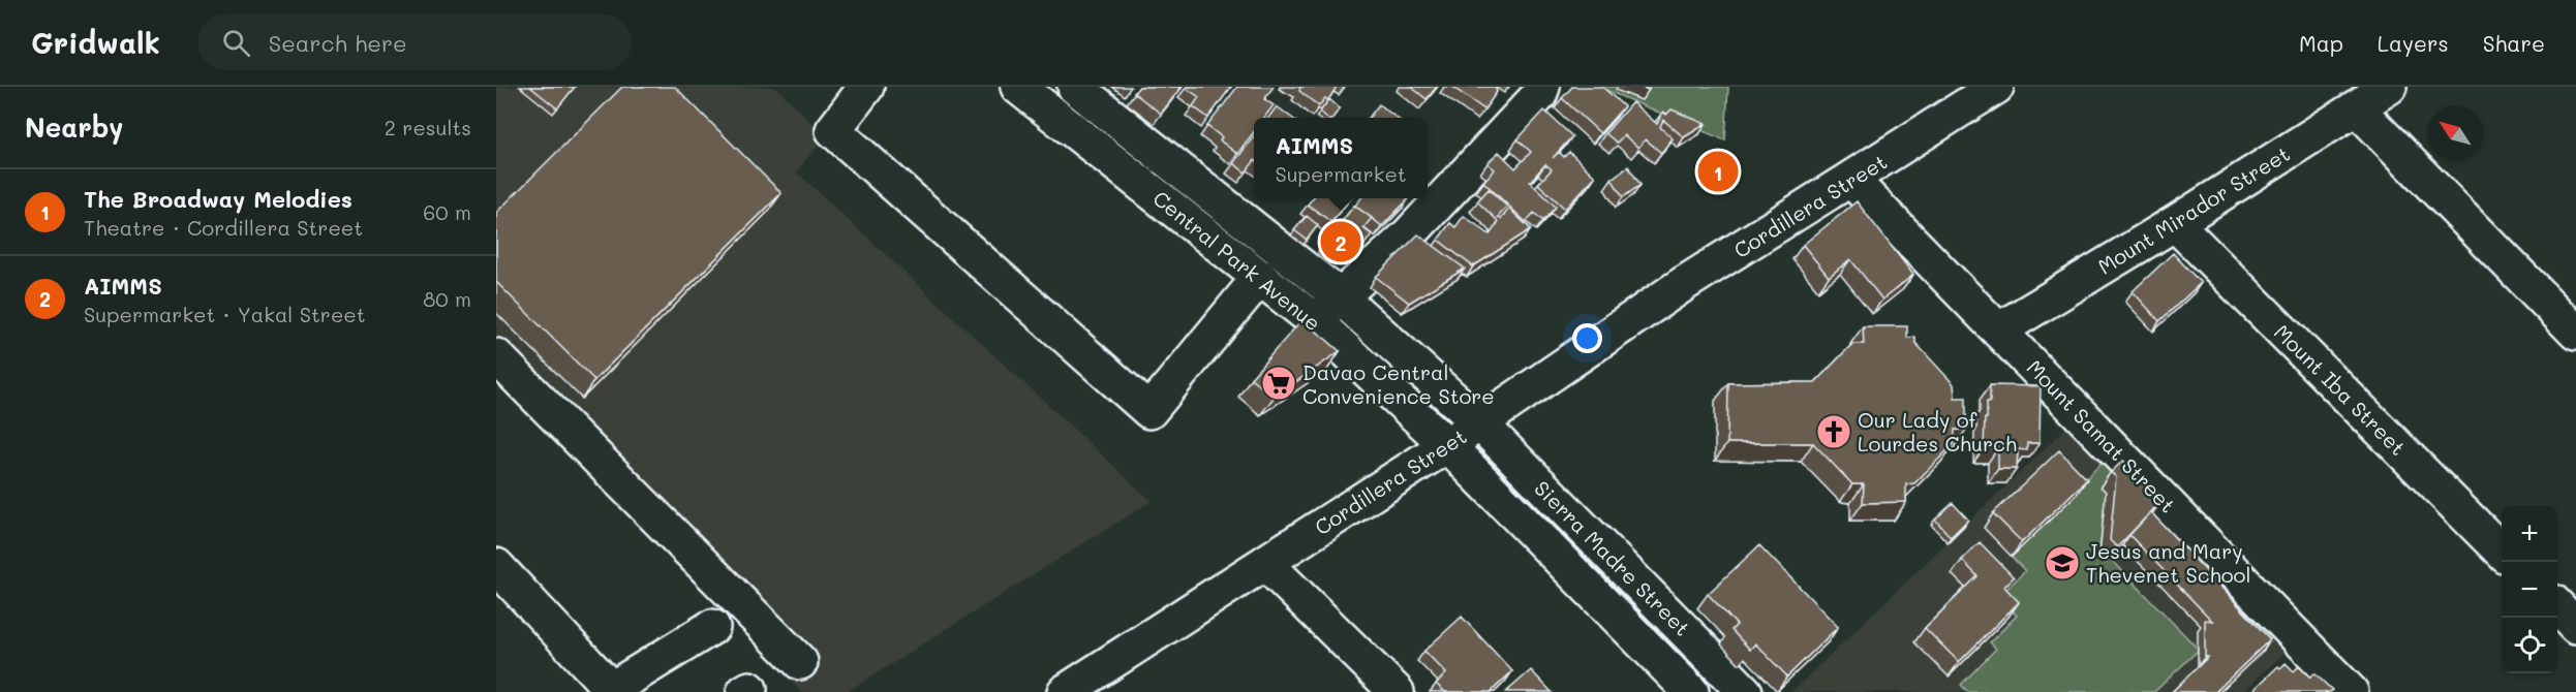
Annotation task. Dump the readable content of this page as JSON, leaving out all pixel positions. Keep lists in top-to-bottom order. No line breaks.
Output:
{"streets":{"street":["Cordillera Street","Mount Mirador Street","Central Park Avenue","Mount Iba Street","Mount Samat Street","Sierra Madre Street"]},"crossings":[["Cordillera Street","Central Park Avenue"],["Cordillera Street","Mount Samat Street"],["Cordillera Street","Sierra Madre Street"],["Mount Mirador Street","Mount Iba Street"],["Mount Mirador Street","Mount Samat Street"],["Central Park Avenue","Sierra Madre Street"]],"places":{"supermarket":["Davao Central Convenience Store"],"church":["Our Lady of Lourdes Church"],"school or university":["Jesus and Mary Thevenet School"]},"north":"top left","page":{"header":"Gridwalk","search":"Search here","nav":["Map","Layers","Share"],"heading":["Nearby","2 results"],"popup":["AIMMS","Supermarket"],"pins":["1","2"],"list":[{"mark":"1","name":"The Broadway Melodies","note":"Theatre · Cordillera Street","value":"60 m"},{"mark":"2","name":"AIMMS","note":"Supermarket · Yakal Street","value":"80 m"}],"map_buttons":["+","−"]}}
